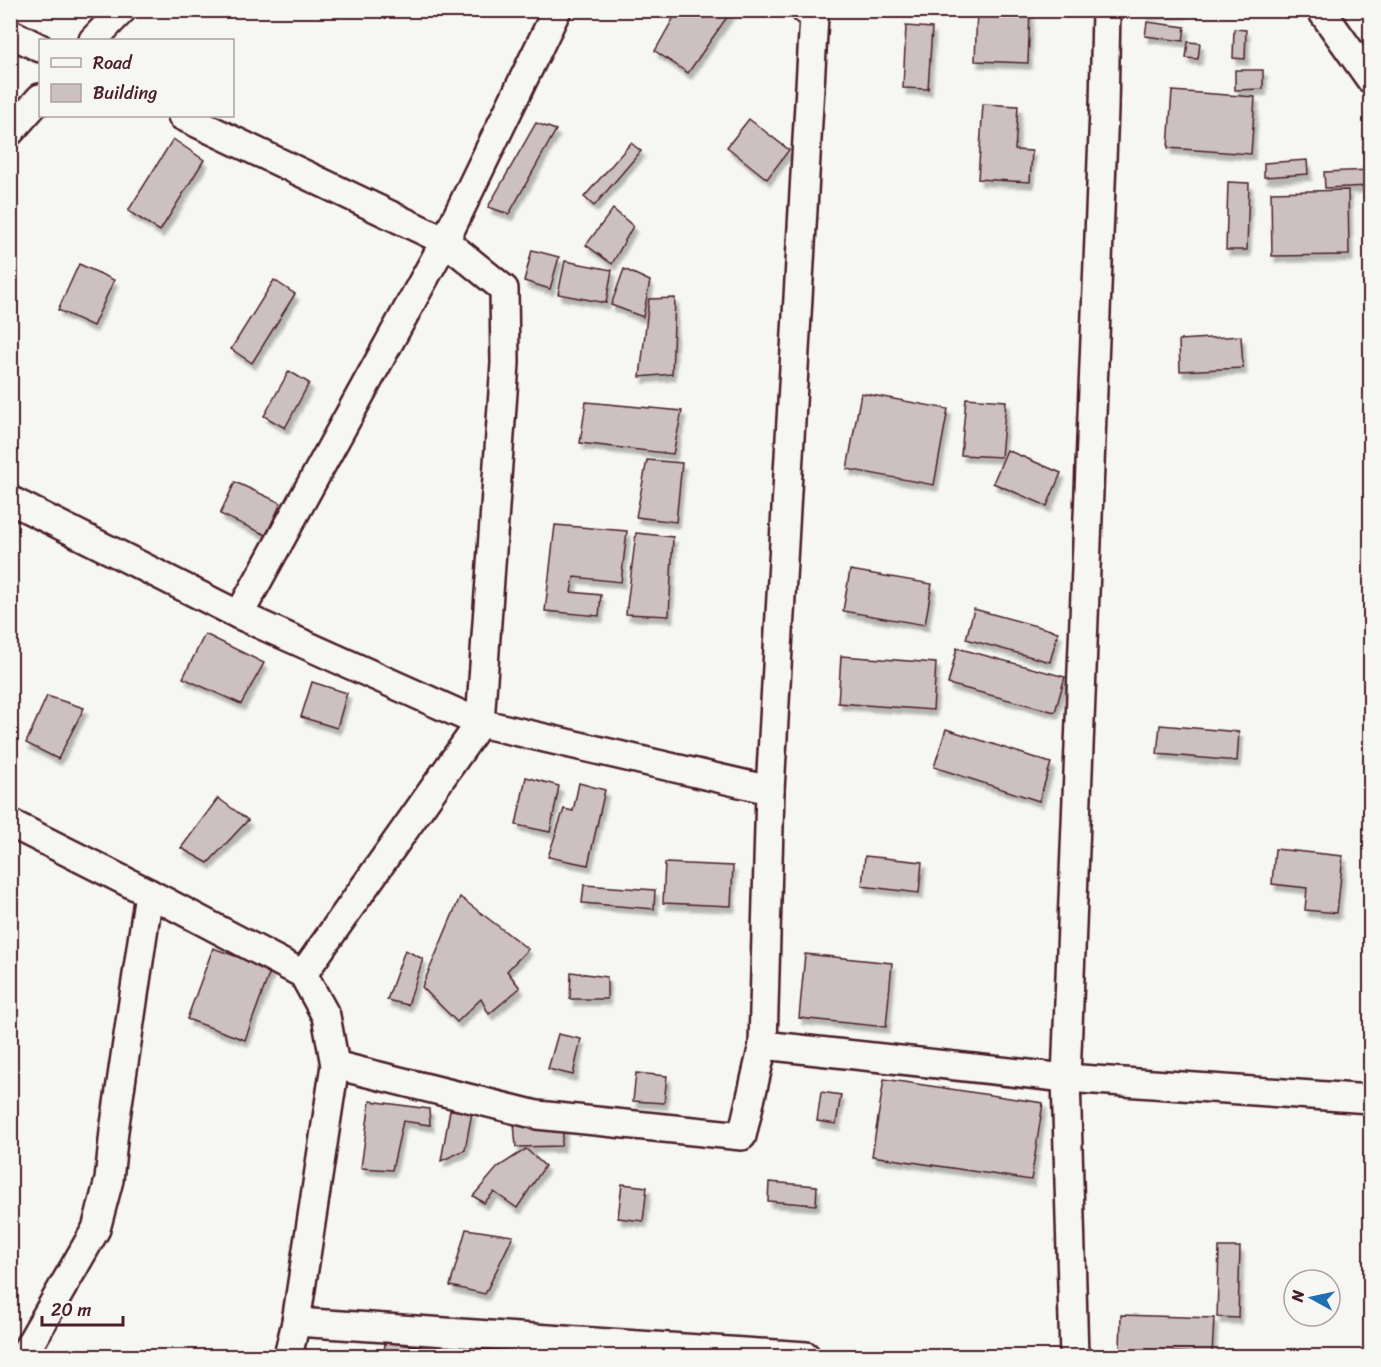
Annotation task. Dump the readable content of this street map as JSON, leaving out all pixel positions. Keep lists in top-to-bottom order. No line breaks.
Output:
{"legend":["Road","Building"],"scale_bar":"20 m","north":"left"}
